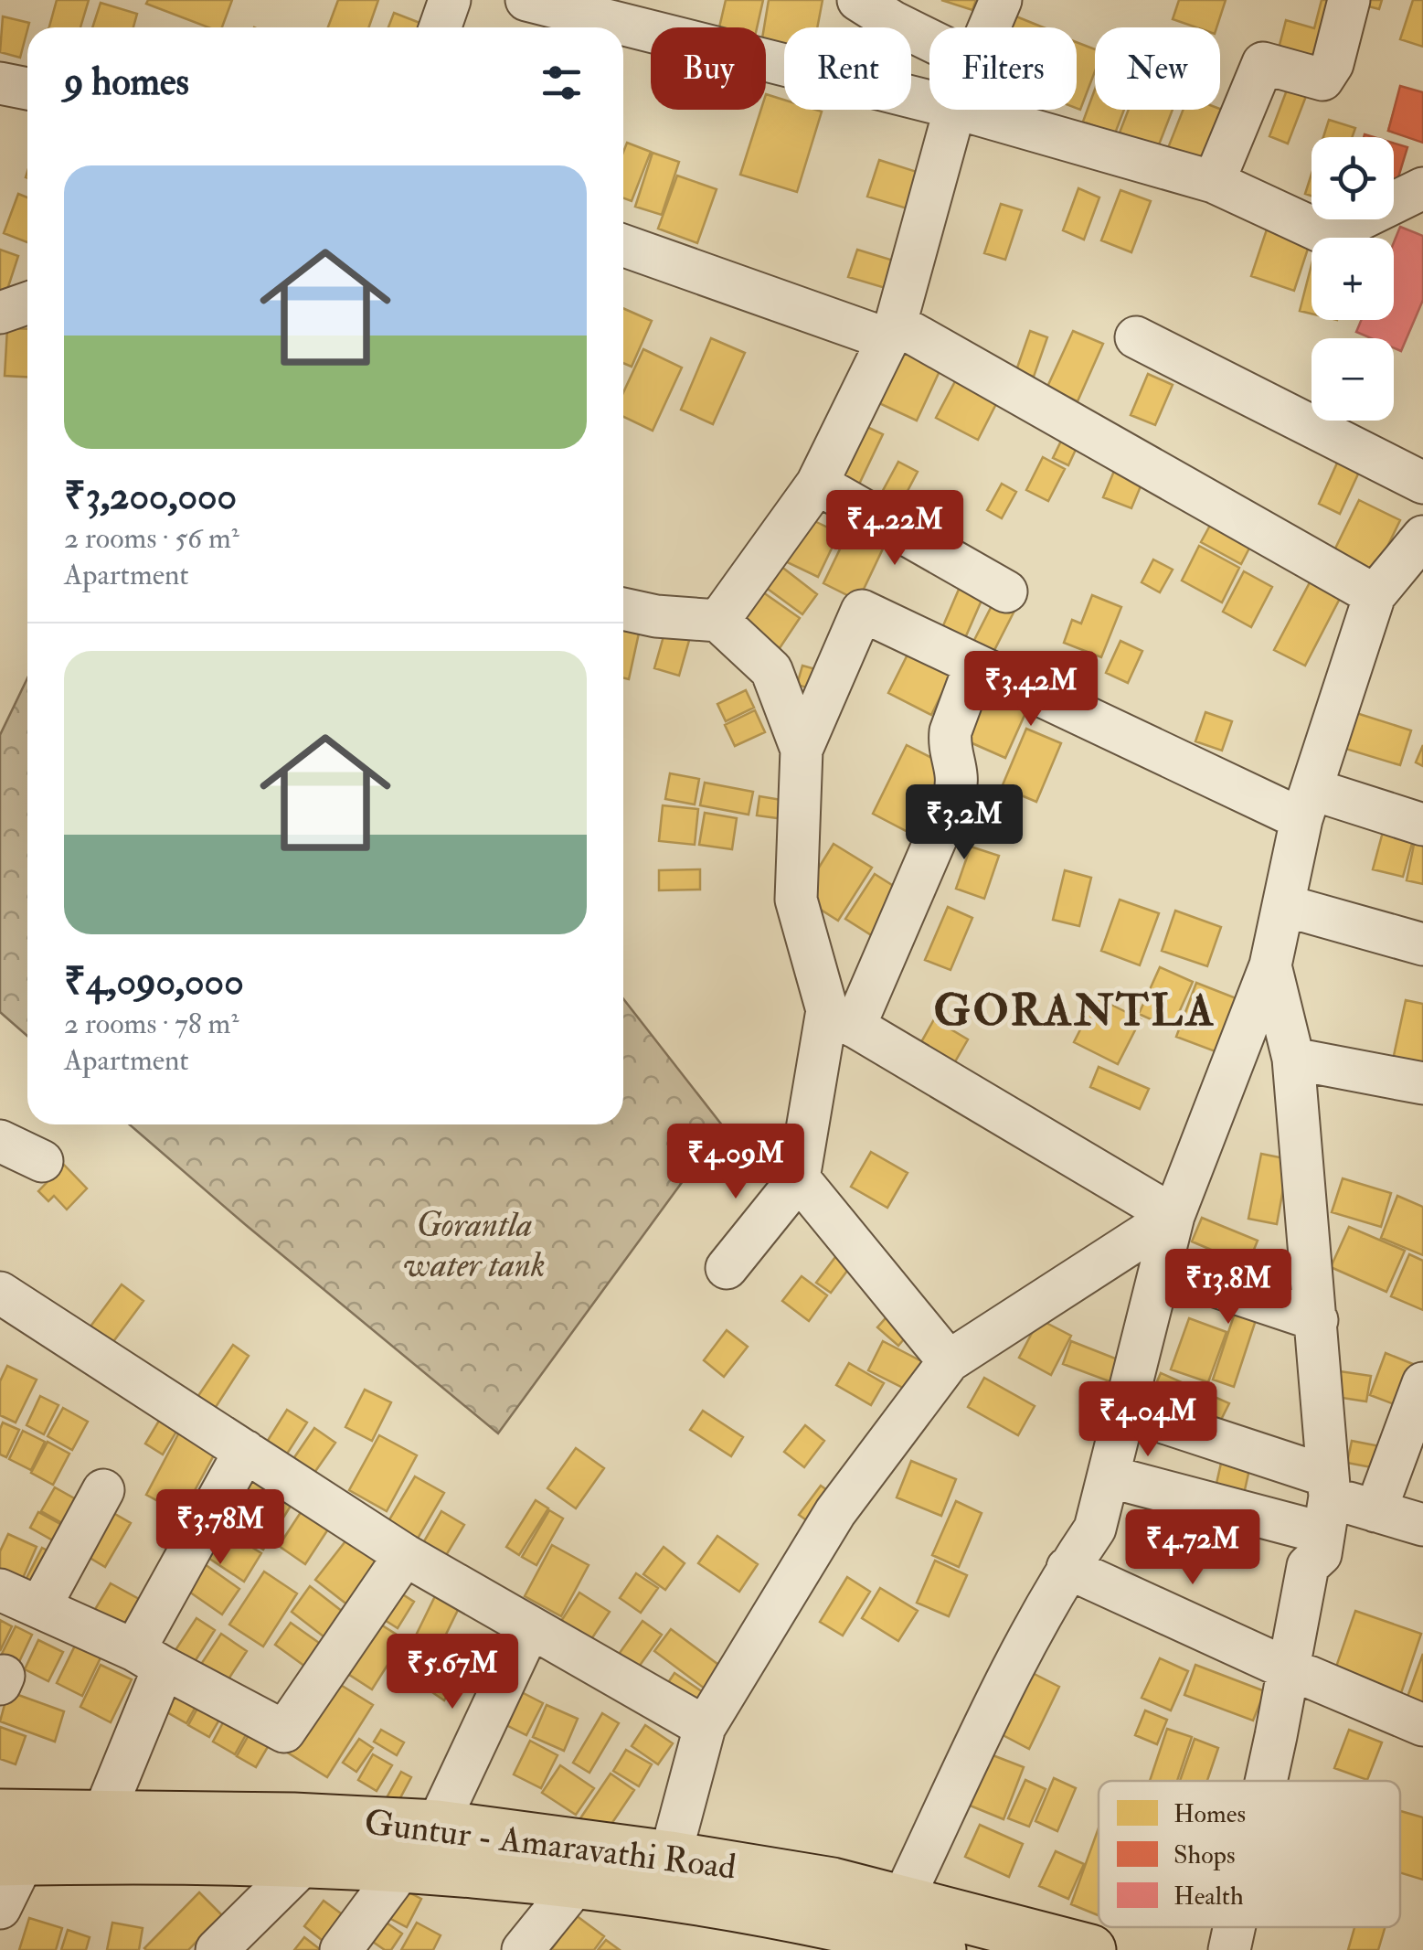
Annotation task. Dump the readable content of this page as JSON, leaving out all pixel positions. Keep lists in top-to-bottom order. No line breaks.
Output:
{"streets":{"main road":["Guntur - Amaravathi Road"]},"districts":["GORANTLA"],"parks":["Gorantla water tank"],"legend":["Homes","Shops","Health"],"page":{"chip":["Buy","Rent","Filters","New"],"heading":"9 homes","map_buttons":["+","−"],"list":[{"name":"₹3,200,000","note":"2 rooms · 56 m² · Apartment"},{"name":"₹4,090,000","note":"2 rooms · 78 m² · Apartment"}],"price":["₹4.22M","₹3.42M","₹3.2M","₹4.09M","₹13.8M","₹4.04M","₹3.78M","₹4.72M","₹5.67M"]}}
